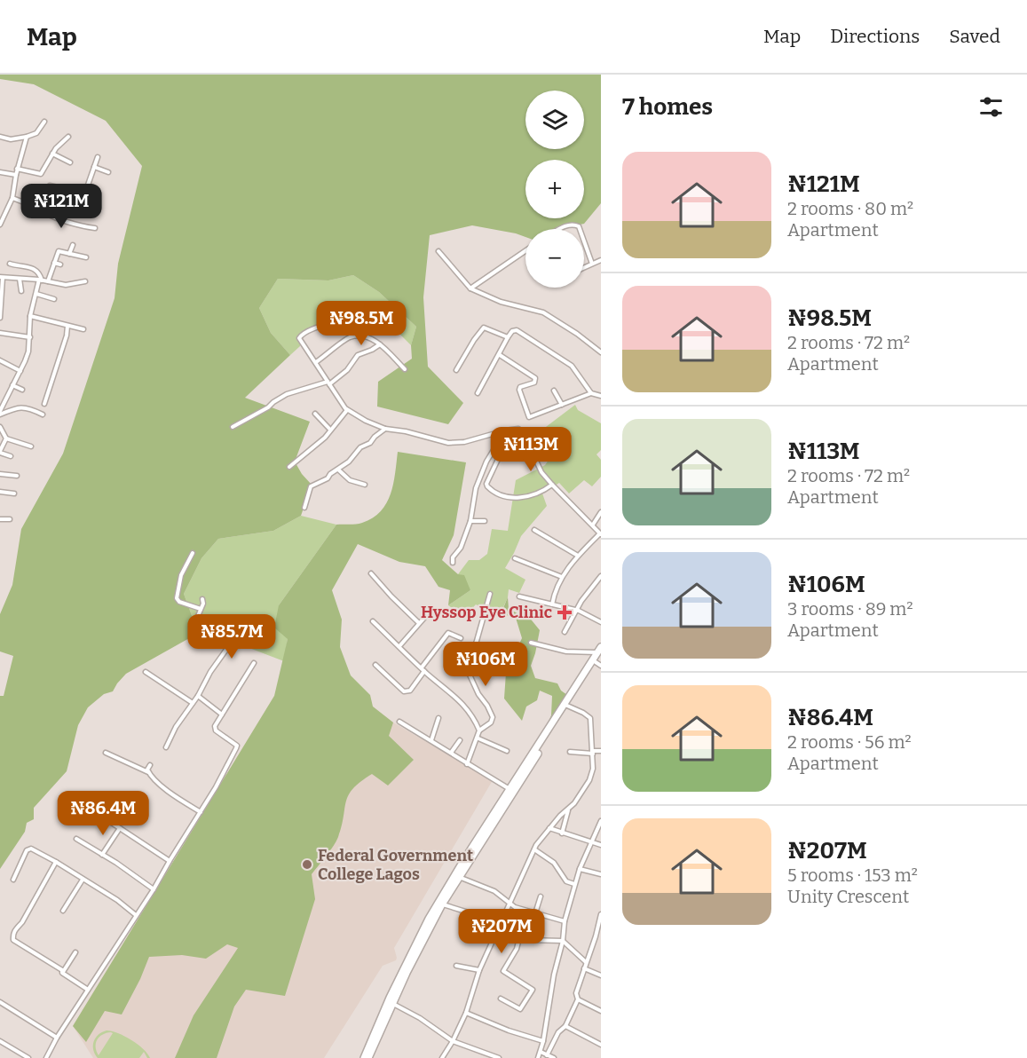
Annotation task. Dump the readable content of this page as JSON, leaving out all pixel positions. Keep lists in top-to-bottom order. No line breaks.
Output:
{"places":{"health":["Hyssop Eye Clinic"],"other":["Federal Government College Lagos"]},"page":{"header":"Map","nav":["Map","Directions","Saved"],"heading":"7 homes","map_buttons":["+","−"],"list":[{"name":"₦121M","note":"2 rooms · 80 m² · Apartment"},{"name":"₦98.5M","note":"2 rooms · 72 m² · Apartment"},{"name":"₦113M","note":"2 rooms · 72 m² · Apartment"},{"name":"₦106M","note":"3 rooms · 89 m² · Apartment"},{"name":"₦86.4M","note":"2 rooms · 56 m² · Apartment"},{"name":"₦207M","note":"5 rooms · 153 m² · Unity Crescent"}],"price":["₦121M","₦98.5M","₦113M","₦85.7M","₦106M","₦86.4M","₦207M"]}}
